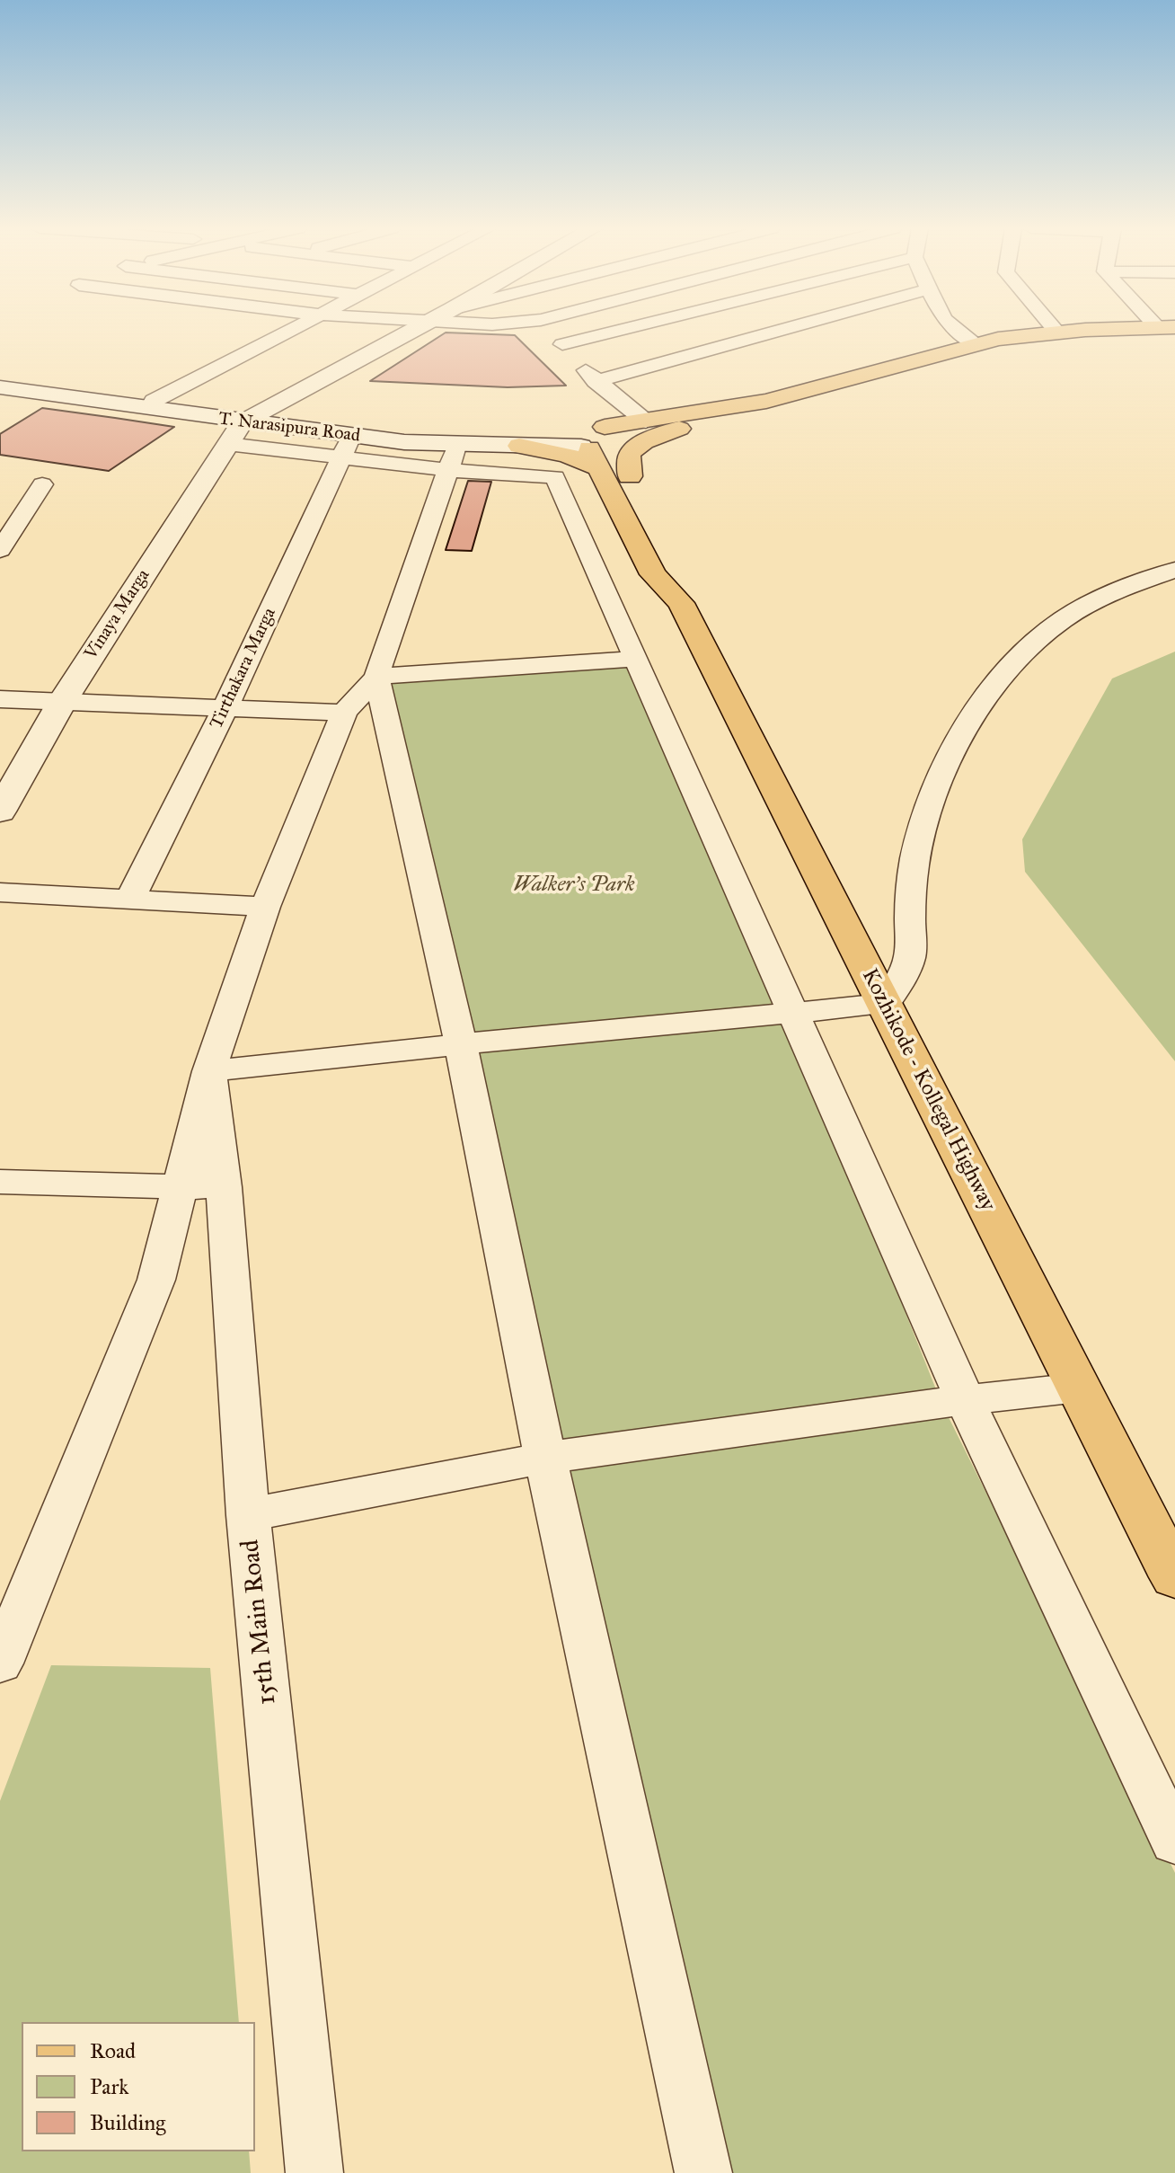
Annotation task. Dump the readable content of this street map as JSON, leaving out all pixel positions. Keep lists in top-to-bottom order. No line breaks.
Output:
{"streets":{"main road":["Kozhikode - Kollegal Highway"],"street":["T. Narasipura Road","Vinaya Marga","Tirthakara Marga","15th Main Road"]},"crossings":[["T. Narasipura Road","Vinaya Marga"],["T. Narasipura Road","Tirthakara Marga"],["T. Narasipura Road","Kozhikode - Kollegal Highway"]],"parks":["Walker's Park"],"legend":["Road","Park","Building"]}
